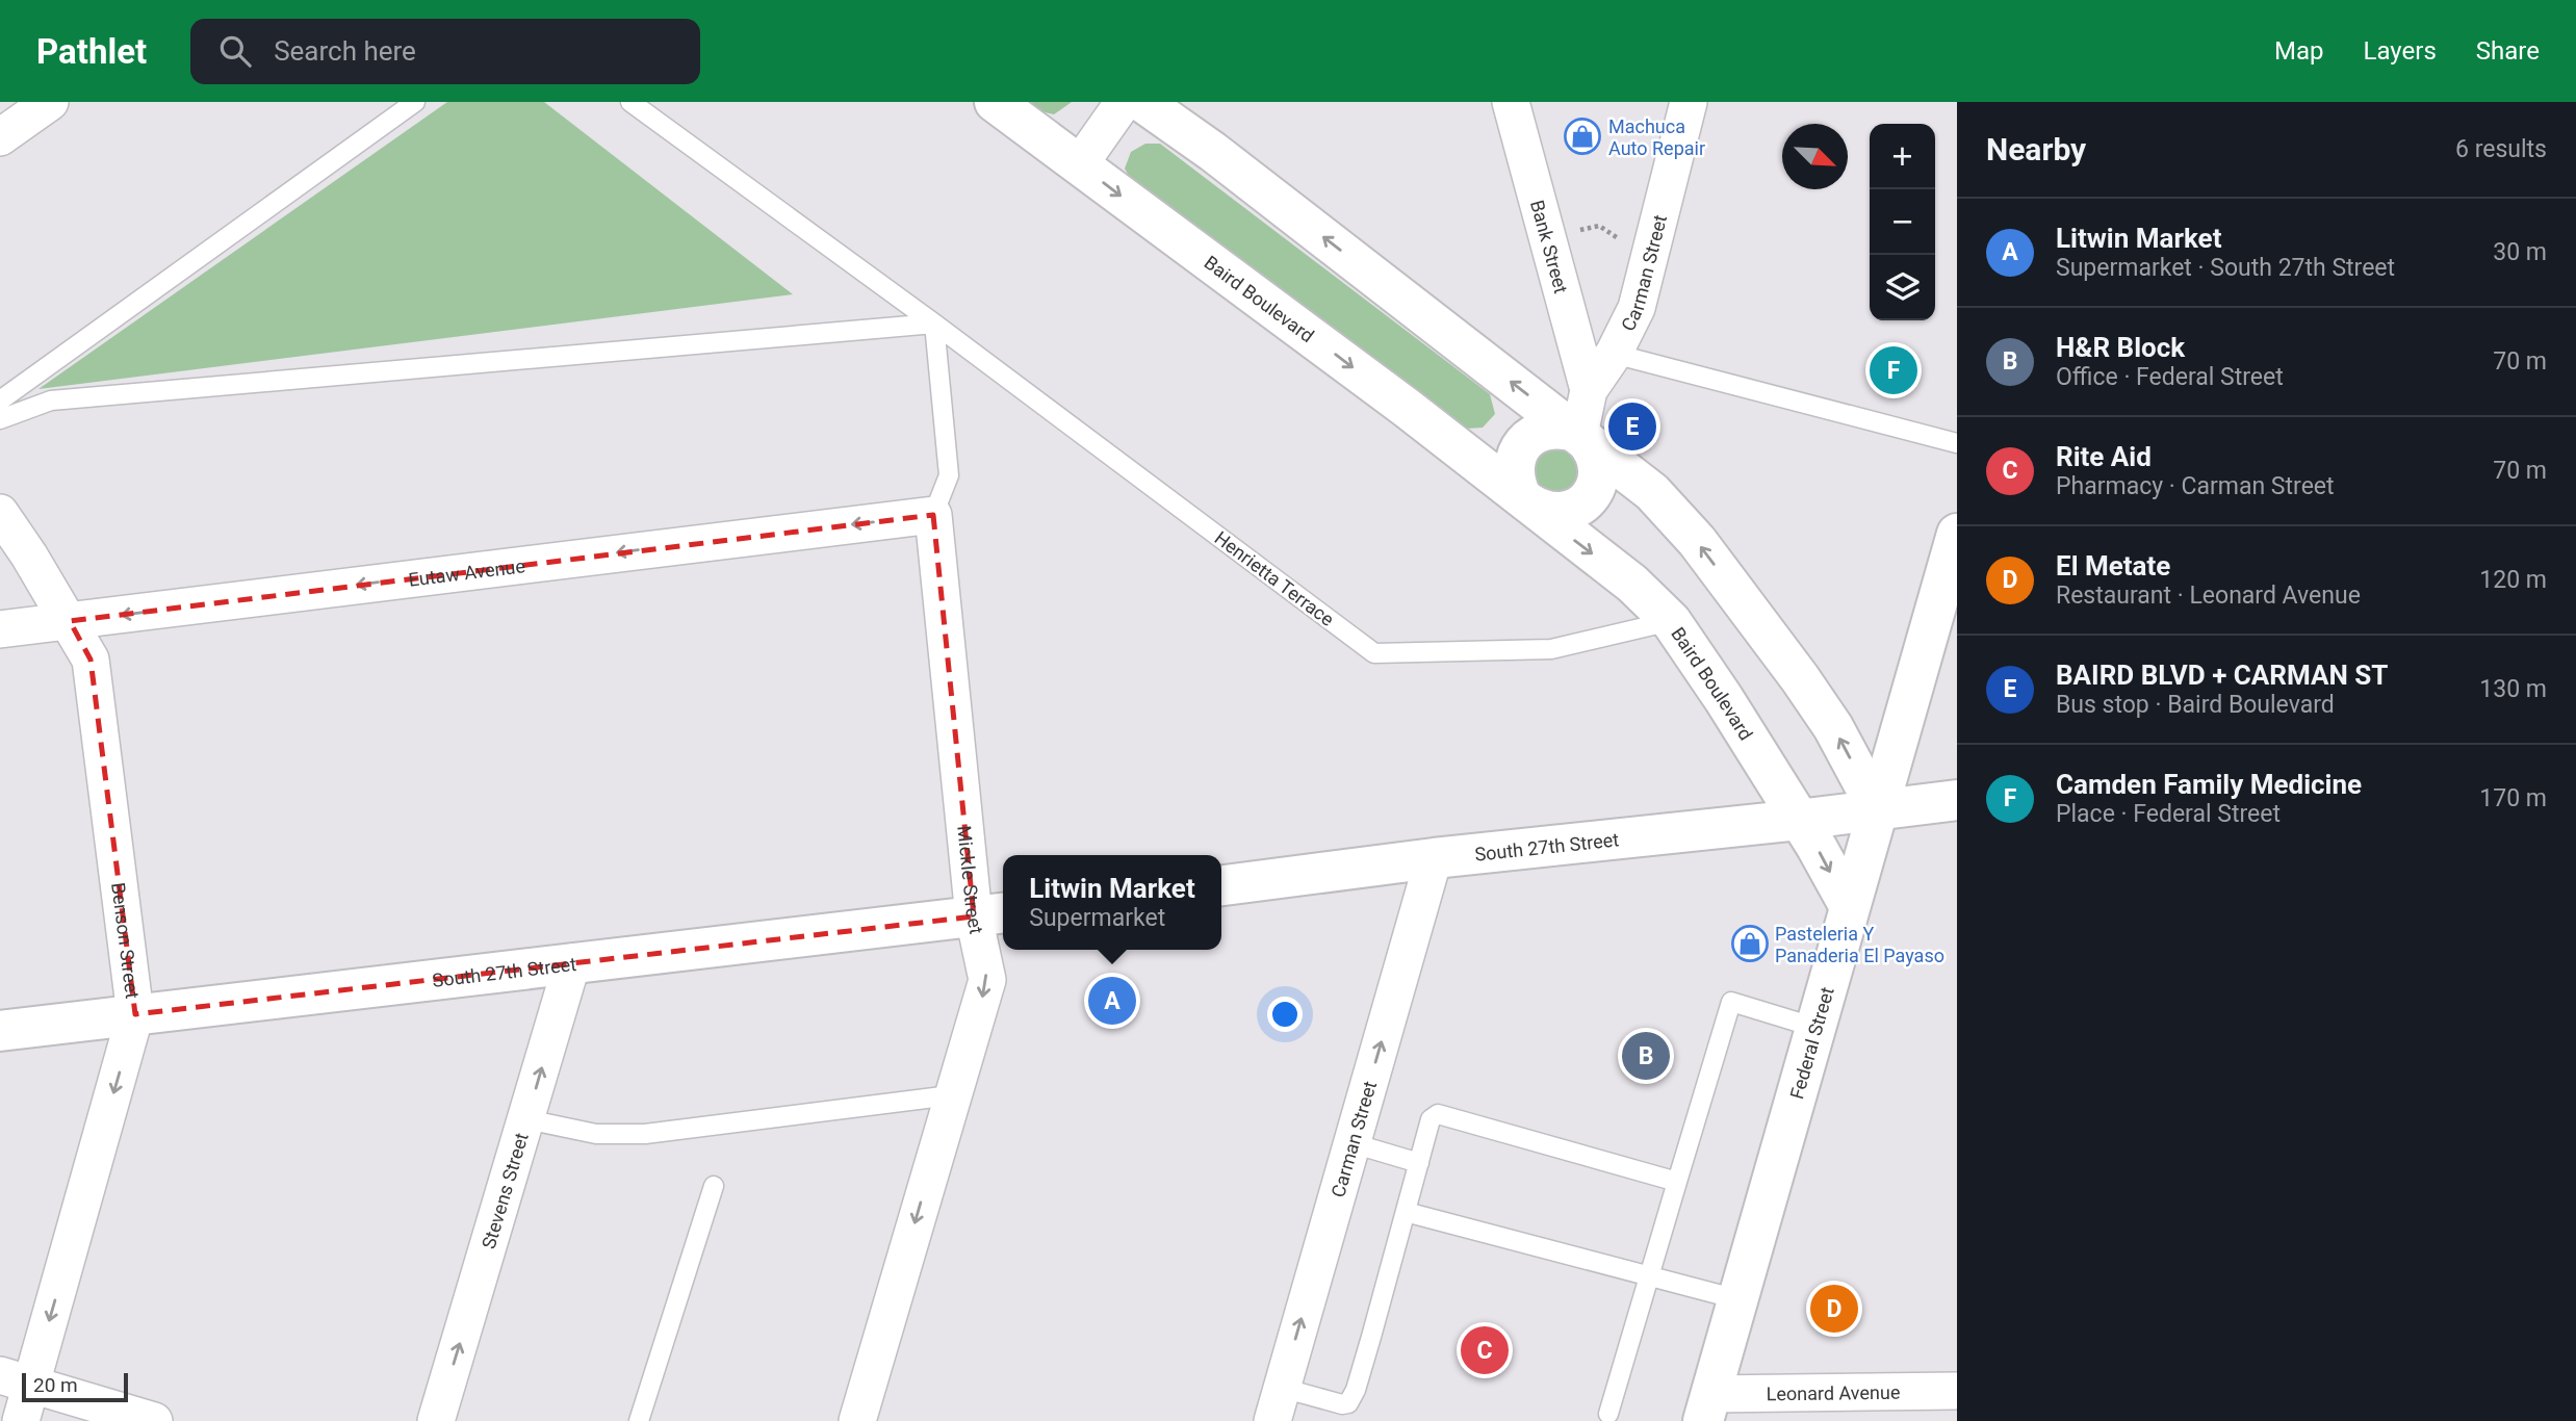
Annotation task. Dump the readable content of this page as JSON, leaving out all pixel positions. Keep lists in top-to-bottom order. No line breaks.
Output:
{"streets":{"main road":["Baird Boulevard","South 27th Street","Federal Street"],"street":["Bank Street","Carman Street","Eutaw Avenue","Mickle Street","Benson Street","Stevens Street","Leonard Avenue"],"lane":["Henrietta Terrace"]},"crossings":[["Bank Street","Carman Street"],["Carman Street","Baird Boulevard"],["Carman Street","South 27th Street"],["Baird Boulevard","Henrietta Terrace"],["Baird Boulevard","South 27th Street"],["Baird Boulevard","Federal Street"],["Eutaw Avenue","Mickle Street"],["Eutaw Avenue","Benson Street"],["Henrietta Terrace","Mickle Street"],["South 27th Street","Mickle Street"],["South 27th Street","Benson Street"],["South 27th Street","Federal Street"],["South 27th Street","Stevens Street"],["Federal Street","Leonard Avenue"]],"one_way":["Carman Street","Eutaw Avenue","Benson Street","Stevens Street"],"places":{"shop":["Machuca Auto Repair","Pasteleria Y Panaderia El Payaso"]},"scale_bar":"20 m","north":"bottom right","page":{"header":"Pathlet","search":"Search here","nav":["Map","Layers","Share"],"heading":["Nearby","6 results"],"map_buttons":["+","−"],"list":[{"mark":"A","name":"Litwin Market","note":"Supermarket · South 27th Street","value":"30 m"},{"mark":"B","name":"H&R Block","note":"Office · Federal Street","value":"70 m"},{"mark":"C","name":"Rite Aid","note":"Pharmacy · Carman Street","value":"70 m"},{"mark":"D","name":"El Metate","note":"Restaurant · Leonard Avenue","value":"120 m"},{"mark":"E","name":"BAIRD BLVD + CARMAN ST","note":"Bus stop · Baird Boulevard","value":"130 m"},{"mark":"F","name":"Camden Family Medicine","note":"Place · Federal Street","value":"170 m"}],"pins":["F","E","A","B","D","C"],"popup":["Litwin Market","Supermarket"],"scale":"20 m"}}
